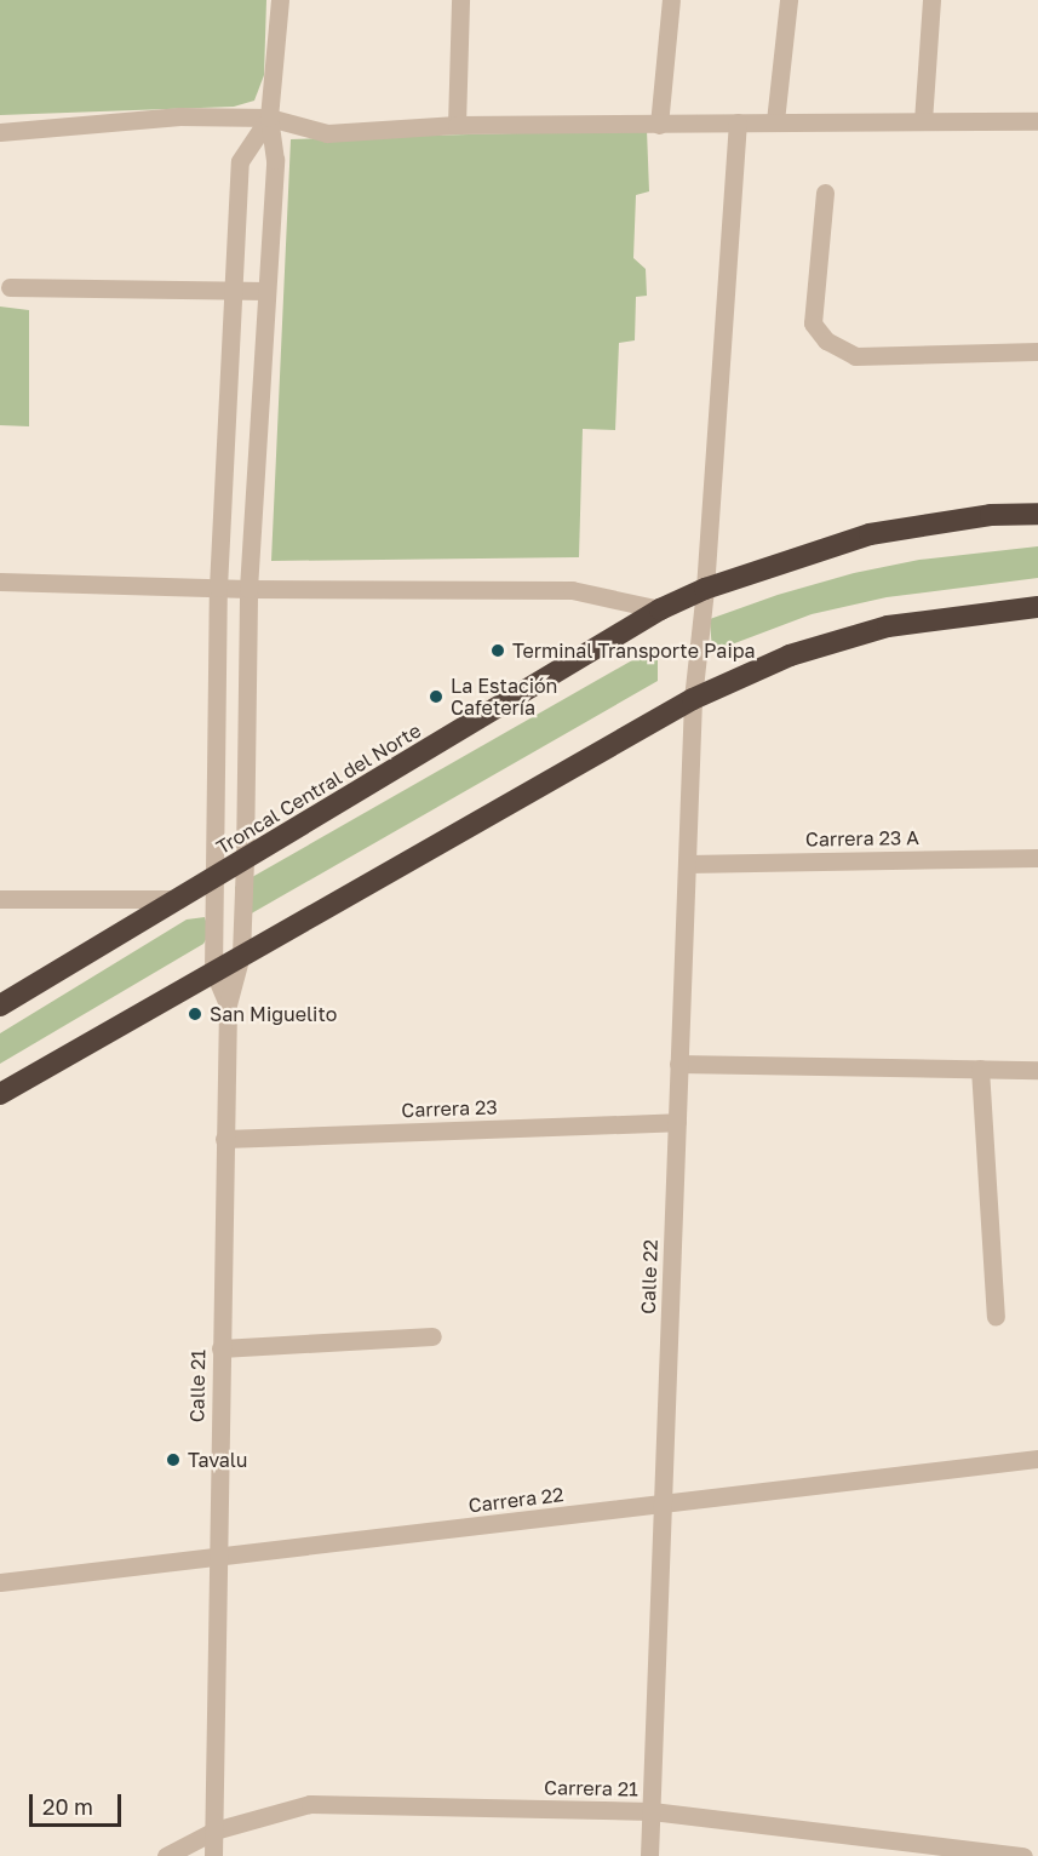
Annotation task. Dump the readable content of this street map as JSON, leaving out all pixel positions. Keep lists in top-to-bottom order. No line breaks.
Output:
{"streets":{"highway":["Troncal Central del Norte"],"street":["Carrera 23 A","Carrera 23","Calle 22","Calle 21","Carrera 22","Carrera 21"]},"crossings":[["Troncal Central del Norte","Calle 22"],["Carrera 23 A","Calle 22"],["Carrera 23","Calle 22"],["Carrera 23","Calle 21"],["Calle 22","Carrera 22"],["Calle 22","Carrera 21"],["Calle 21","Carrera 22"],["Calle 21","Carrera 21"]],"places":["Terminal Transporte Paipa","La Estación Cafetería","San Miguelito","Tavalu"],"scale_bar":"20 m"}
